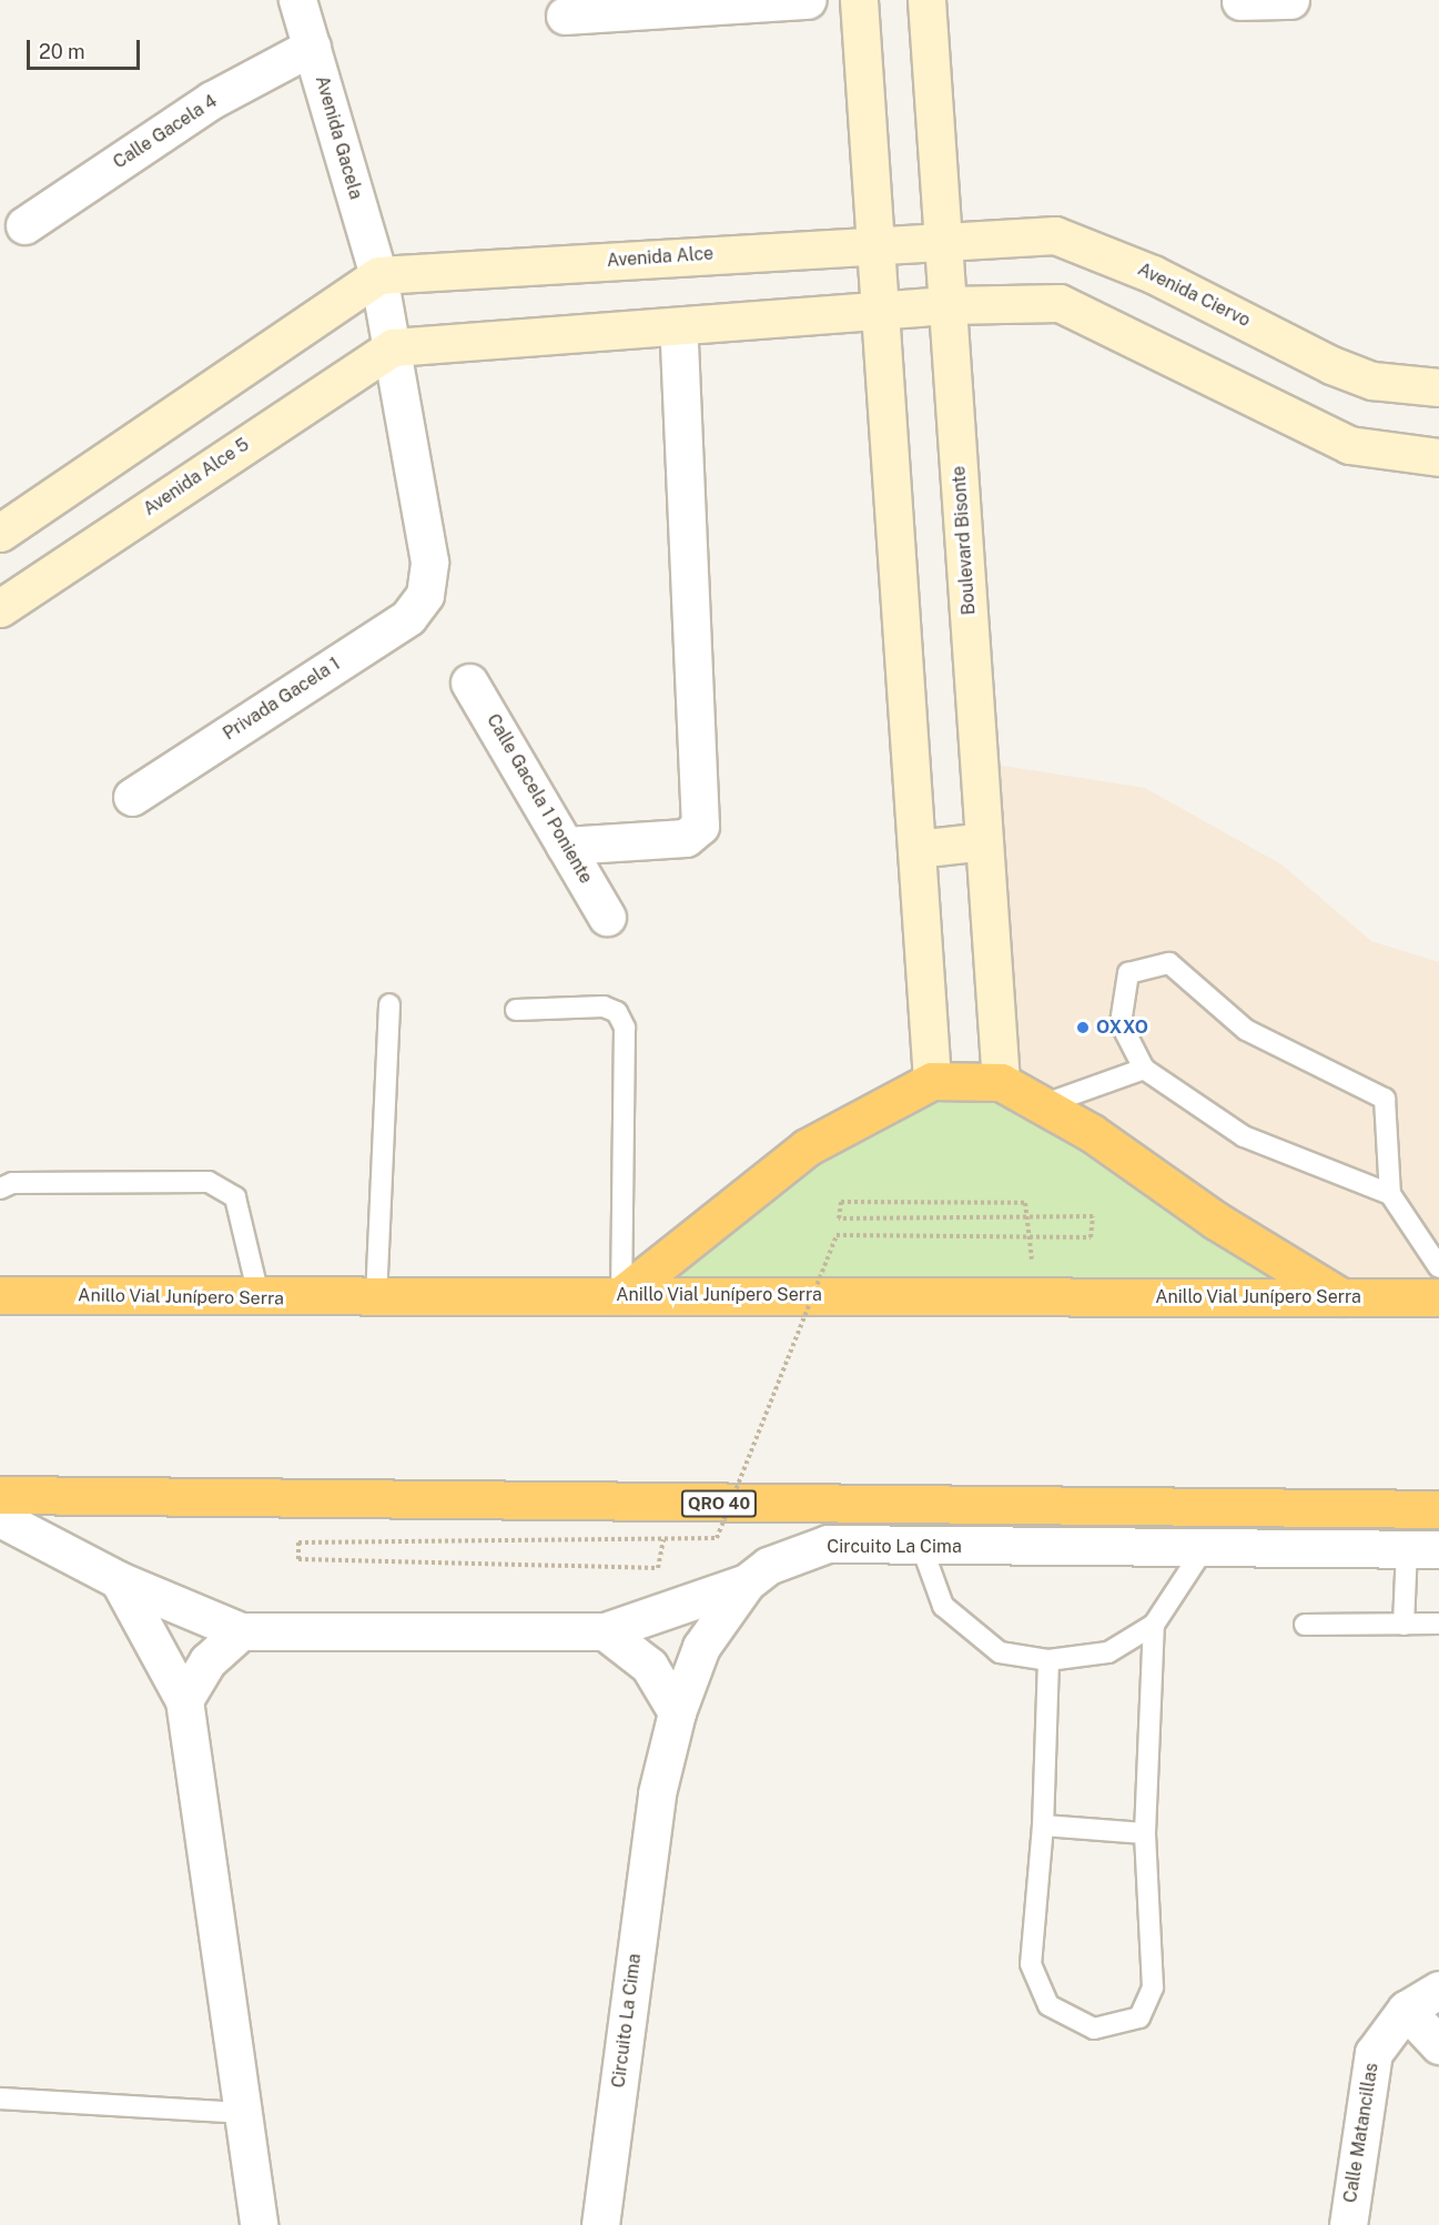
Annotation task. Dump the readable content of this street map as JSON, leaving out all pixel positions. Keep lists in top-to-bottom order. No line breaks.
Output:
{"streets":{"highway":["Anillo Vial Junípero Serra","QRO 40"],"street":["Calle Gacela 4","Avenida Gacela","Avenida Alce","Avenida Ciervo","Avenida Alce 5","Boulevard Bisonte","Privada Gacela 1","Calle Gacela 1 Poniente","Circuito La Cima","Calle Matancillas"]},"crossings":[["Calle Gacela 4","Avenida Gacela"],["Avenida Gacela","Avenida Alce"],["Avenida Gacela","Avenida Alce 5"],["Avenida Gacela","Privada Gacela 1"],["Avenida Alce","Avenida Ciervo"],["Avenida Alce","Boulevard Bisonte"],["Avenida Ciervo","Boulevard Bisonte"],["Avenida Alce 5","Privada Gacela 1"]],"places":["OXXO"],"scale_bar":"20 m"}
